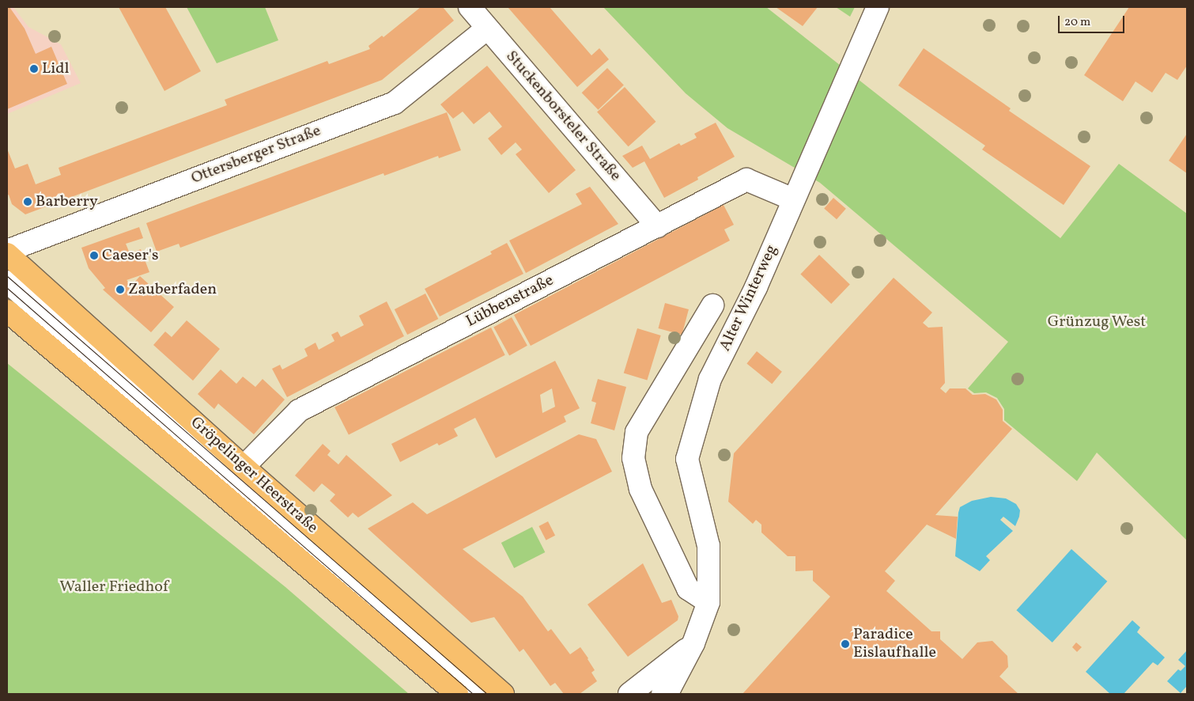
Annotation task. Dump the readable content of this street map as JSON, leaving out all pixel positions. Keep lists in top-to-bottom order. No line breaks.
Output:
{"streets":{"main road":["Gröpelinger Heerstraße"],"street":["Stuckenborsteler Straße","Ottersberger Straße","Alter Winterweg","Lübbenstraße"]},"crossings":[["Stuckenborsteler Straße","Ottersberger Straße"],["Stuckenborsteler Straße","Lübbenstraße"],["Ottersberger Straße","Gröpelinger Heerstraße"],["Alter Winterweg","Lübbenstraße"],["Lübbenstraße","Gröpelinger Heerstraße"]],"parks":["Grünzug West","Waller Friedhof"],"places":["Lidl","Barberry","Caeser's","Zauberfaden","Paradice Eislaufhalle"],"scale_bar":"20 m"}
